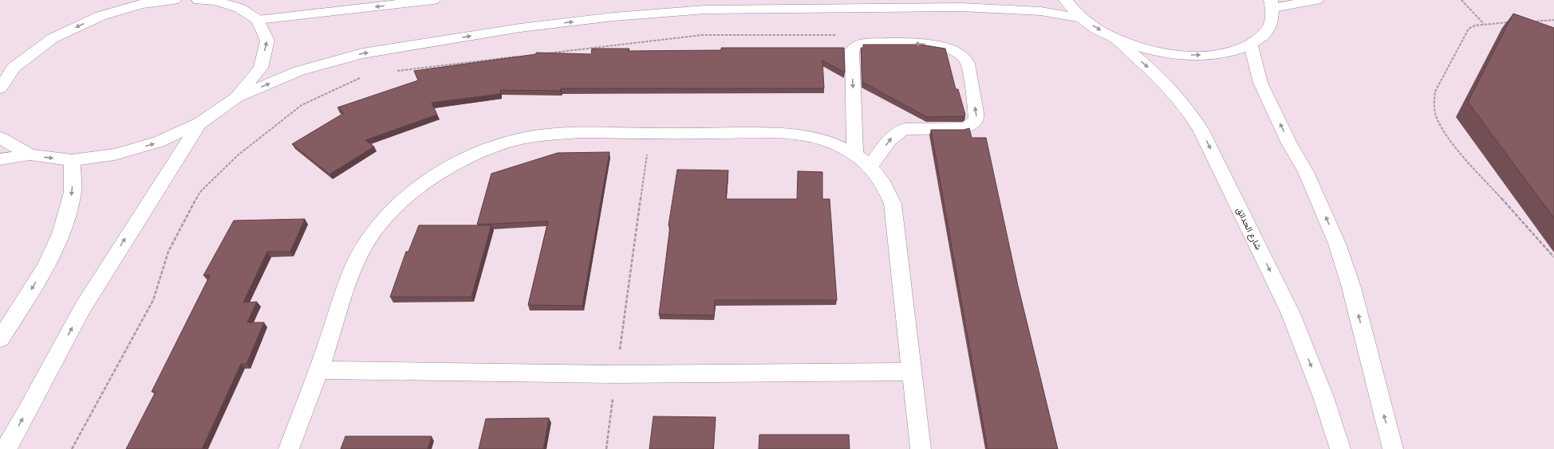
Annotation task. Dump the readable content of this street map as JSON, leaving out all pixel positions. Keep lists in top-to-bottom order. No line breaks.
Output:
{"streets":{"street":["شارع الحدائق"]}}
